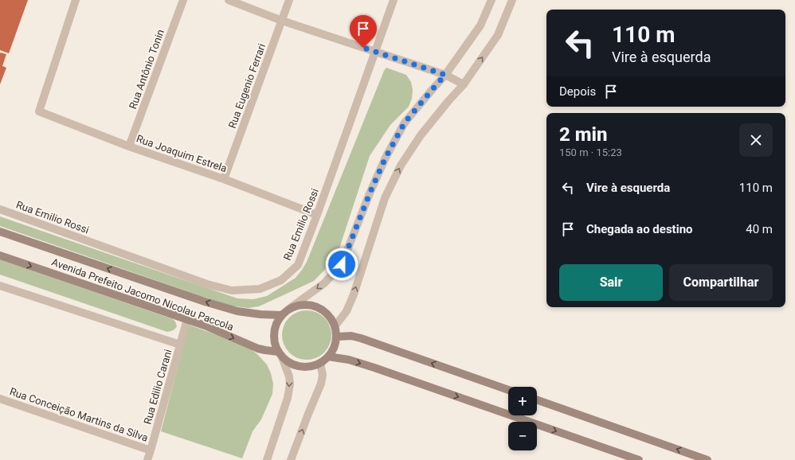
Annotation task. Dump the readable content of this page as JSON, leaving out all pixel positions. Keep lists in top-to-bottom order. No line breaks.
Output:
{"streets":{"main road":["Avenida Prefeito Jacomo Nicolau Paccola"],"street":["Rua Antônio Tonin","Rua Eugenio Ferrari","Rua Joaquim Estrela","Rua Emilio Rossi","Rua Edilio Carani","Rua Conceição Martins da Silva"]},"crossings":[["Rua Antônio Tonin","Rua Joaquim Estrela"],["Rua Eugenio Ferrari","Rua Joaquim Estrela"],["Rua Joaquim Estrela","Rua Emilio Rossi"],["Avenida Prefeito Jacomo Nicolau Paccola","Rua Edilio Carani"],["Rua Edilio Carani","Rua Conceição Martins da Silva"]],"page":{"turn":["110 m","Vire à esquerda"],"then":"Depois","heading":["2 min","150 m · 15:23"],"list":[{"name":"Vire à esquerda","value":"110 m"},{"name":"Chegada ao destino","value":"40 m"}],"buttons":["Sair","Compartilhar"],"map_buttons":["+","−"]}}
